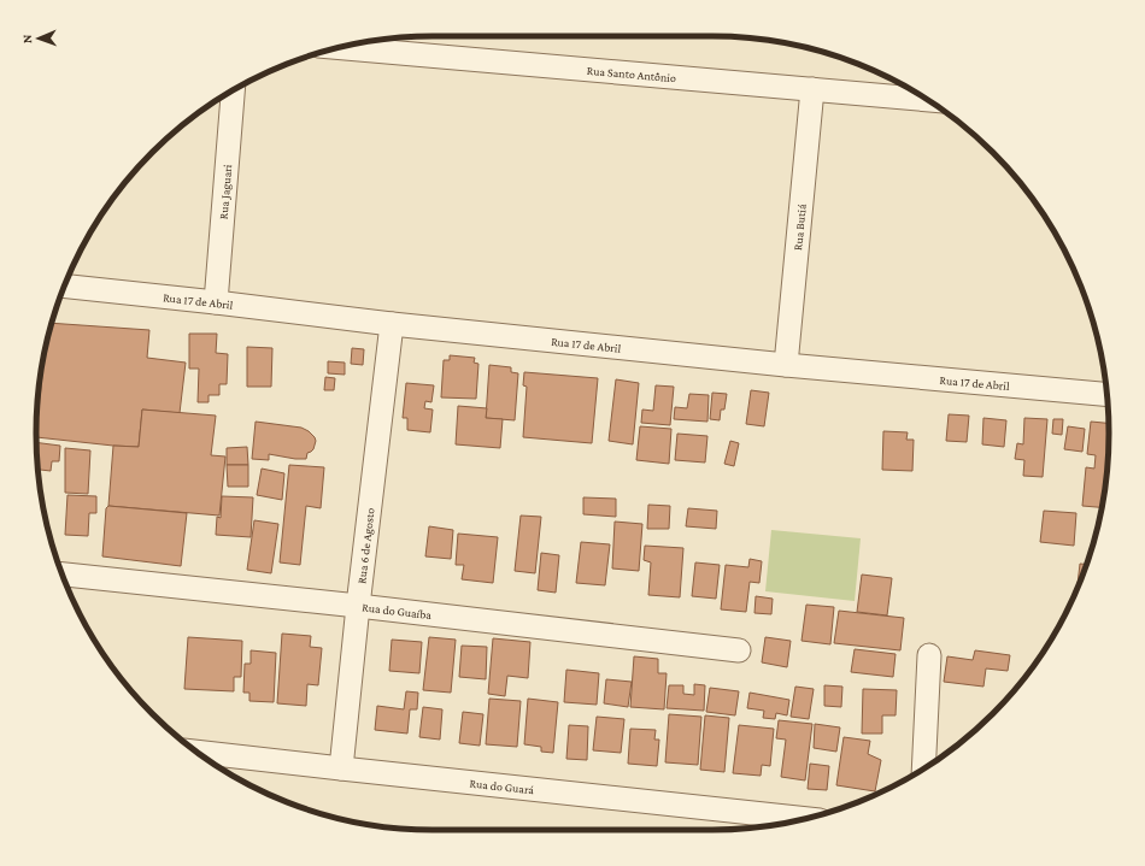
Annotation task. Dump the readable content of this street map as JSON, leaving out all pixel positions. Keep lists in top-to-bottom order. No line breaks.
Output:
{"streets":{"street":["Rua Santo Antônio","Rua Jaguari","Rua Butiá","Rua 17 de Abril","Rua 6 de Agosto","Rua do Guaíba","Rua do Guará"]},"crossings":[["Rua Santo Antônio","Rua Butiá"],["Rua Jaguari","Rua 17 de Abril"],["Rua Butiá","Rua 17 de Abril"],["Rua 17 de Abril","Rua 6 de Agosto"],["Rua 6 de Agosto","Rua do Guaíba"],["Rua 6 de Agosto","Rua do Guará"]],"north":"left"}
